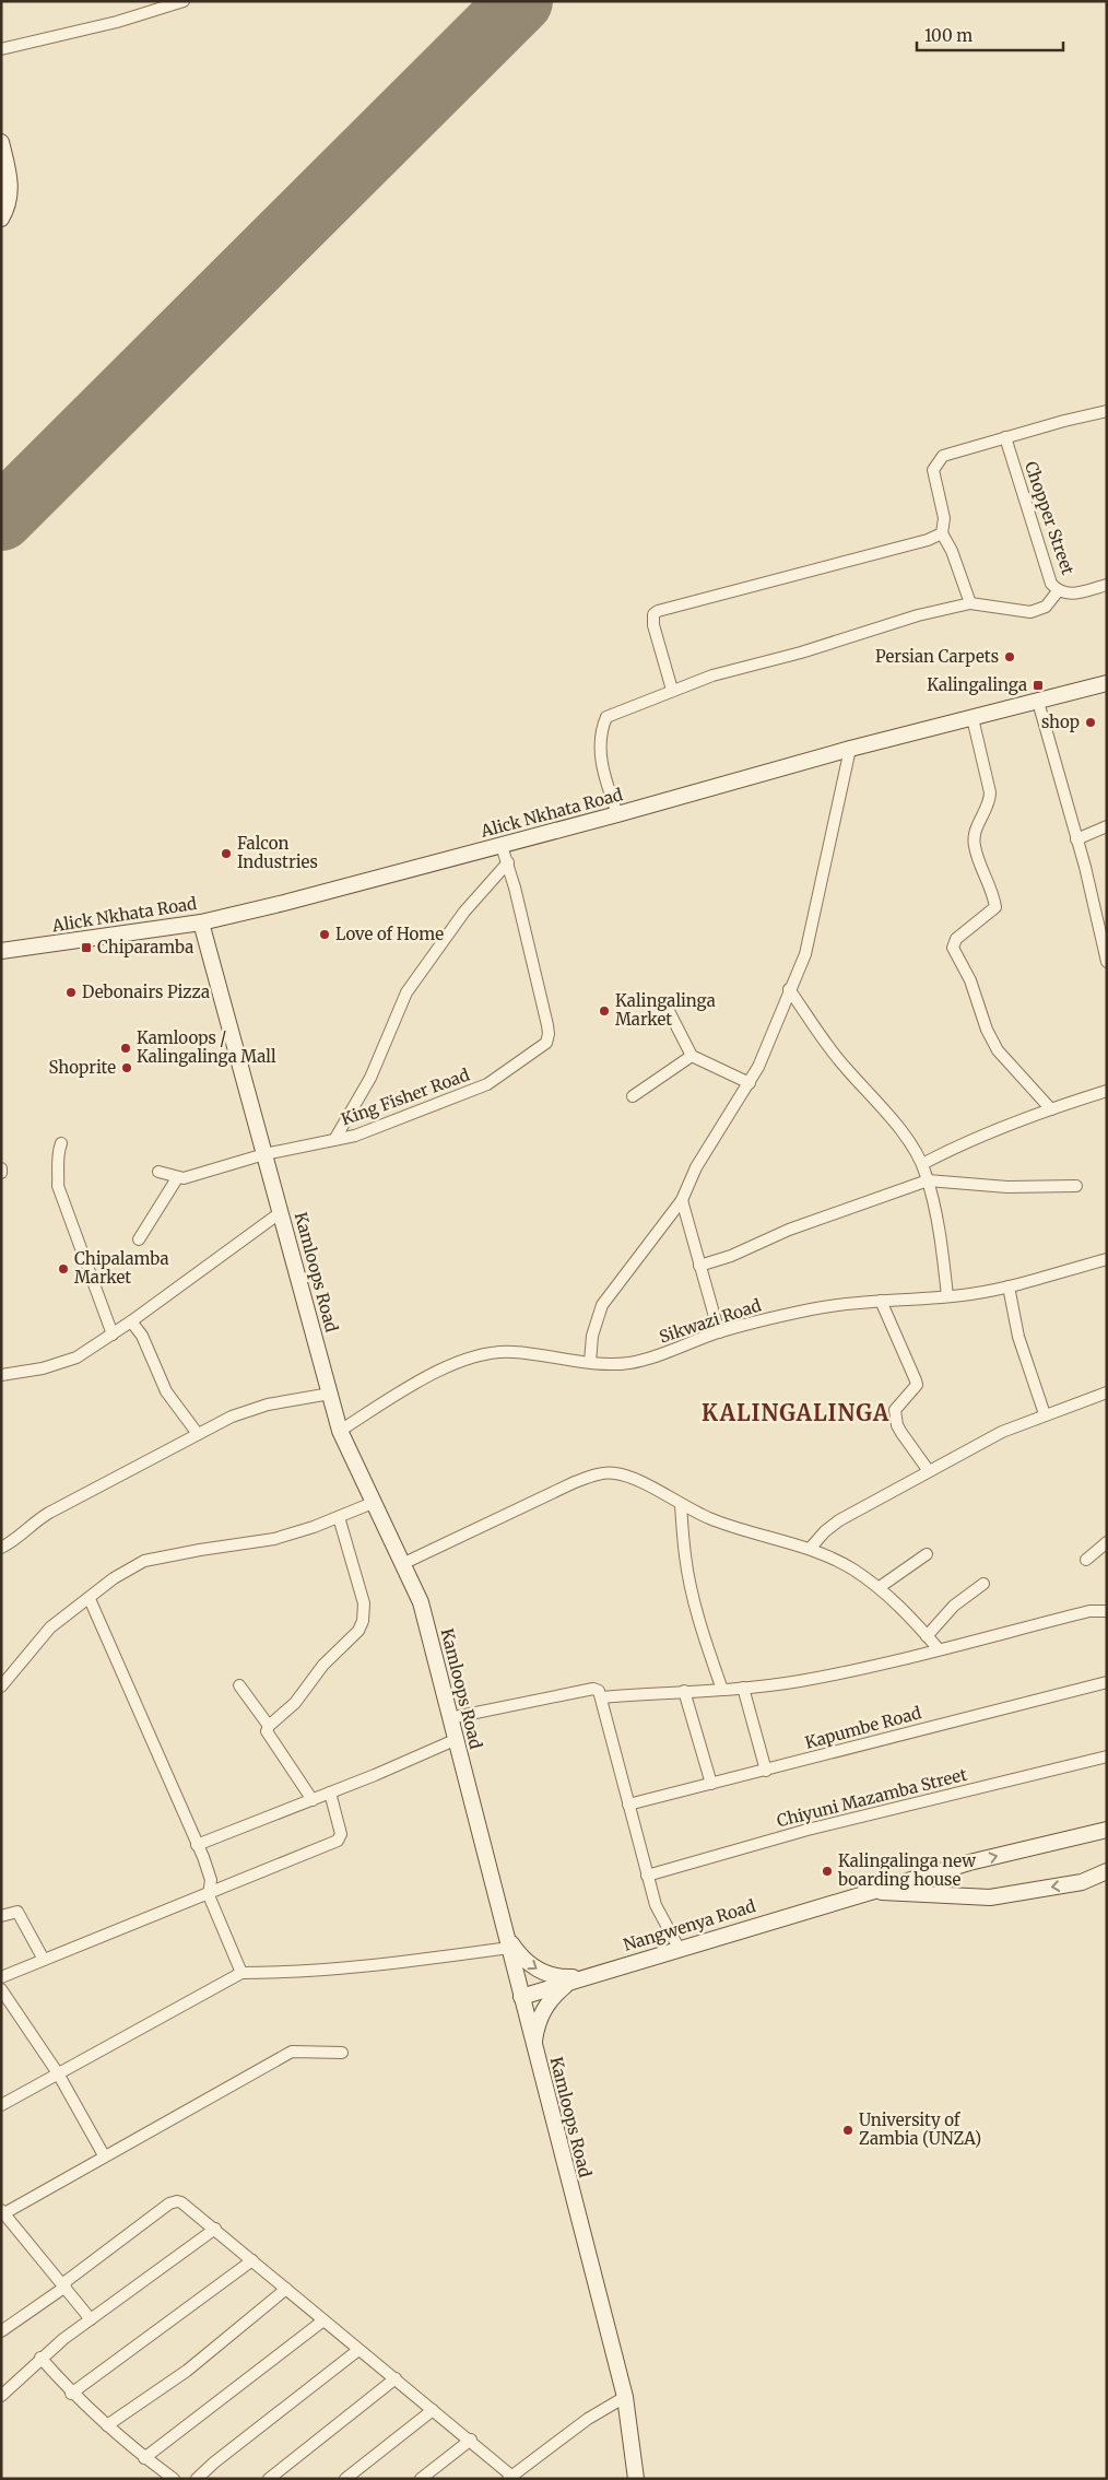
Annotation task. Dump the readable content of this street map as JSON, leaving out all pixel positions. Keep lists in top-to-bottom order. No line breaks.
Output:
{"streets":{"main road":["Alick Nkhata Road","Kamloops Road","Nangwenya Road"],"street":["Chopper Street","King Fisher Road","Sikwazi Road","Kapumbe Road","Chiyuni Mazamba Street"]},"crossings":[["Alick Nkhata Road","Kamloops Road"],["King Fisher Road","Kamloops Road"],["Kamloops Road","Sikwazi Road"],["Kamloops Road","Nangwenya Road"]],"districts":["KALINGALINGA"],"places":{"other":["Persian Carpets","shop","Falcon Industries","Love of Home","Debonairs Pizza","Kalingalinga Market","Kamloops / Kalingalinga Mall","Shoprite","Chipalamba Market","Kalingalinga new boarding house","University of Zambia (UNZA)"],"transit":["Kalingalinga","Chiparamba"]},"scale_bar":"100 m"}
